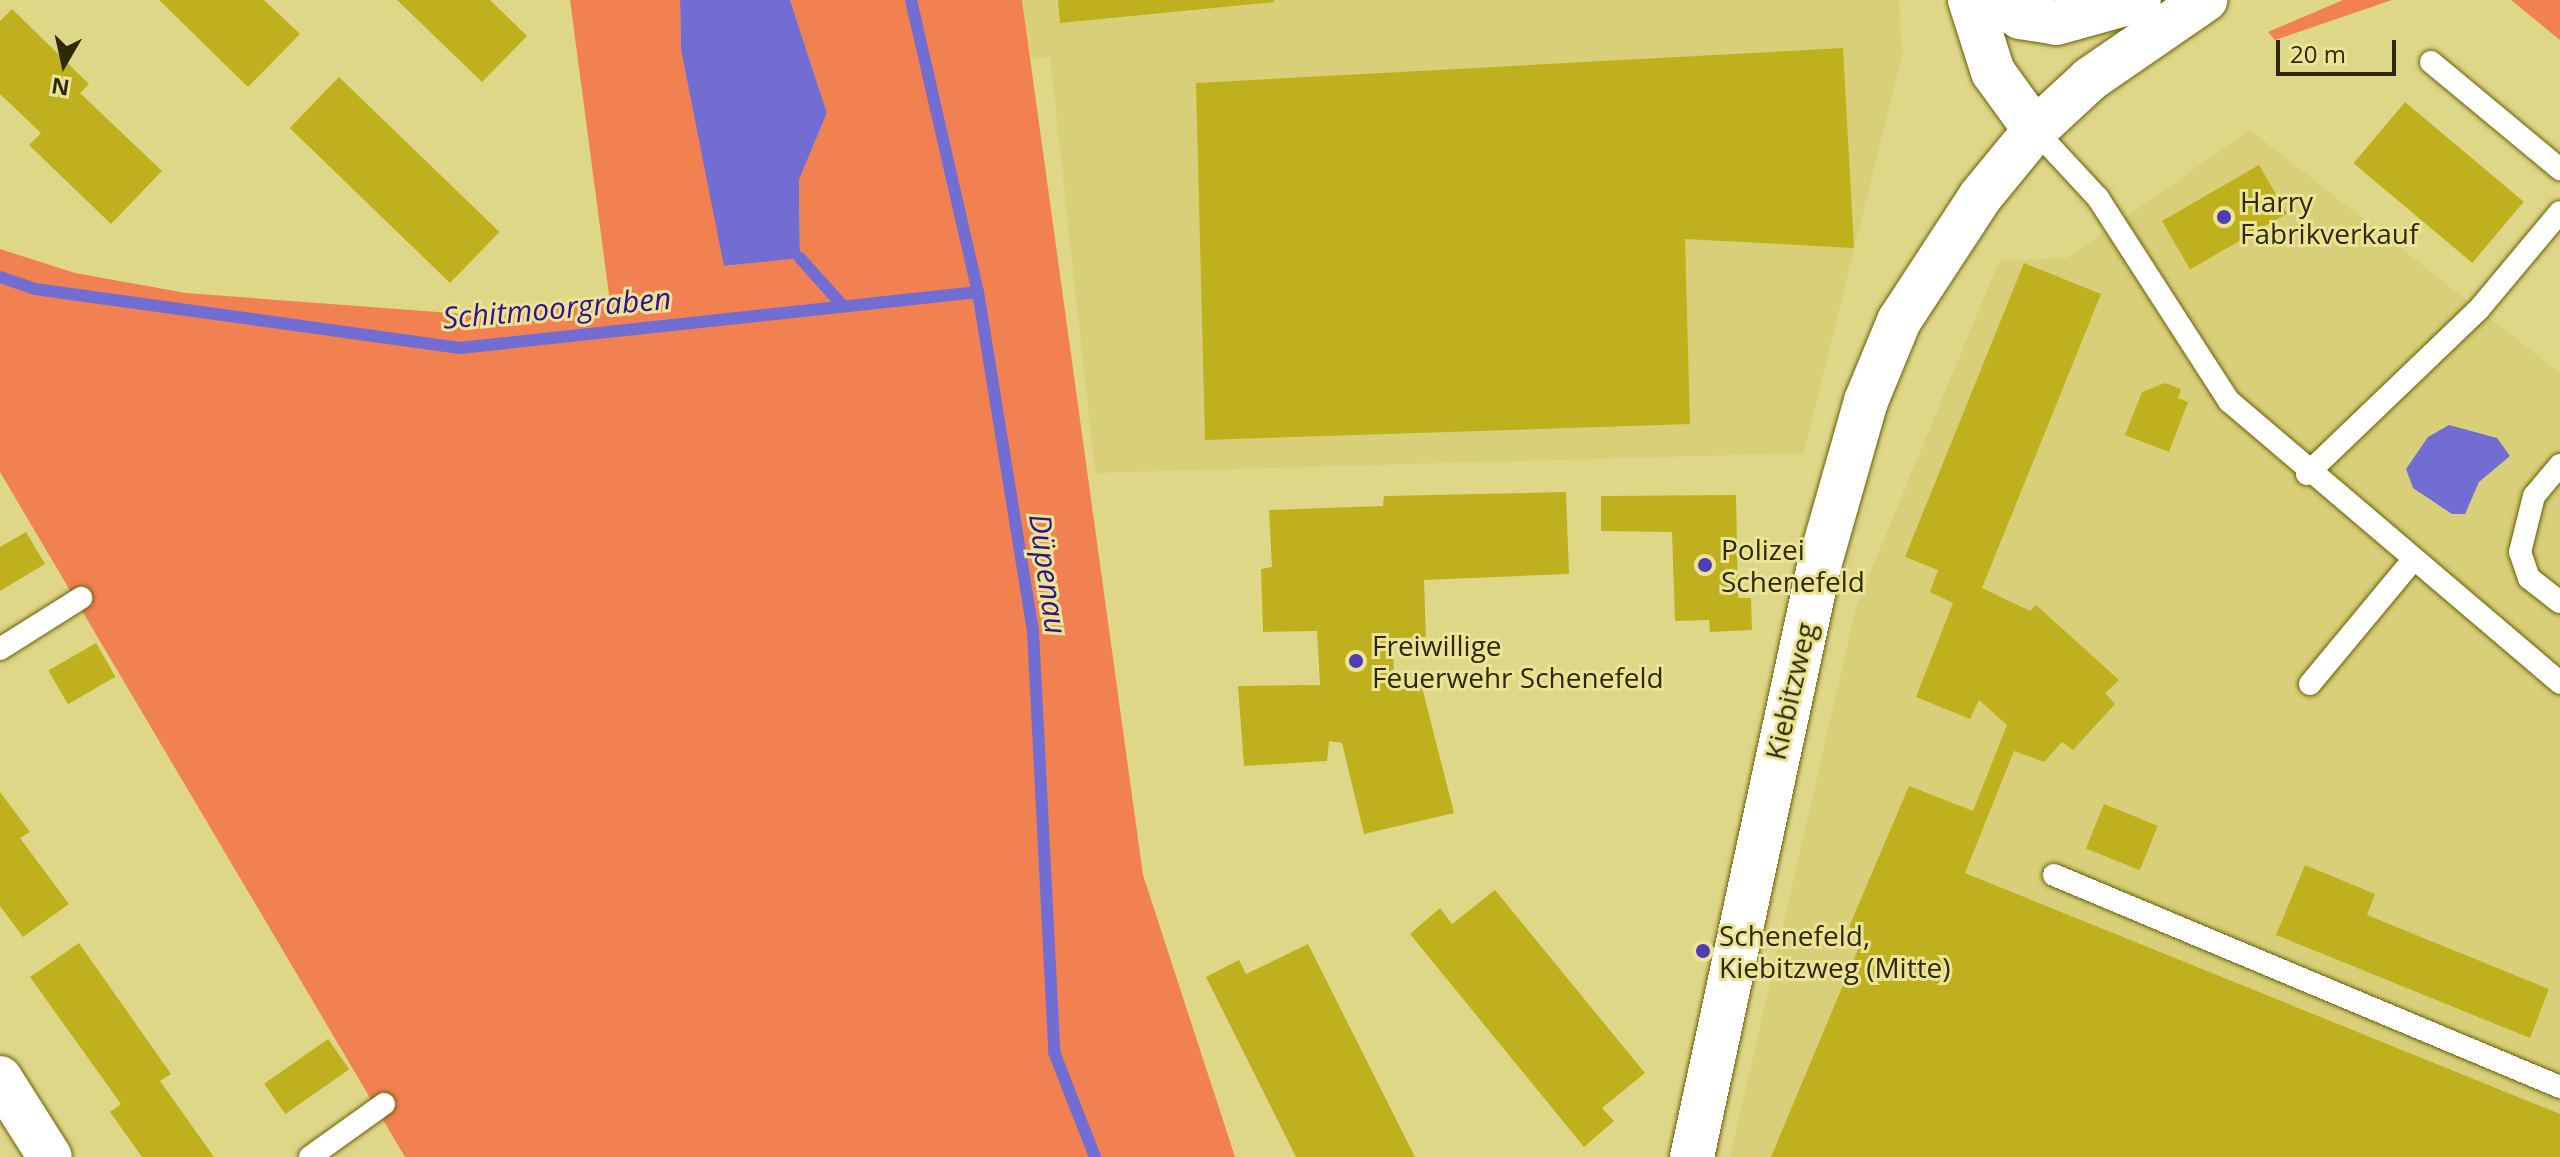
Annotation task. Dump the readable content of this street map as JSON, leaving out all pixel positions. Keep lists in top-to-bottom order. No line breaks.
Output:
{"streets":{"street":["Kiebitzweg"]},"water":["Schitmoorgraben","Düpenau"],"places":["Harry Fabrikverkauf","Polizei Schenefeld","Freiwillige Feuerwehr Schenefeld","Schenefeld, Kiebitzweg (Mitte)"],"scale_bar":"20 m","north":"bottom"}
